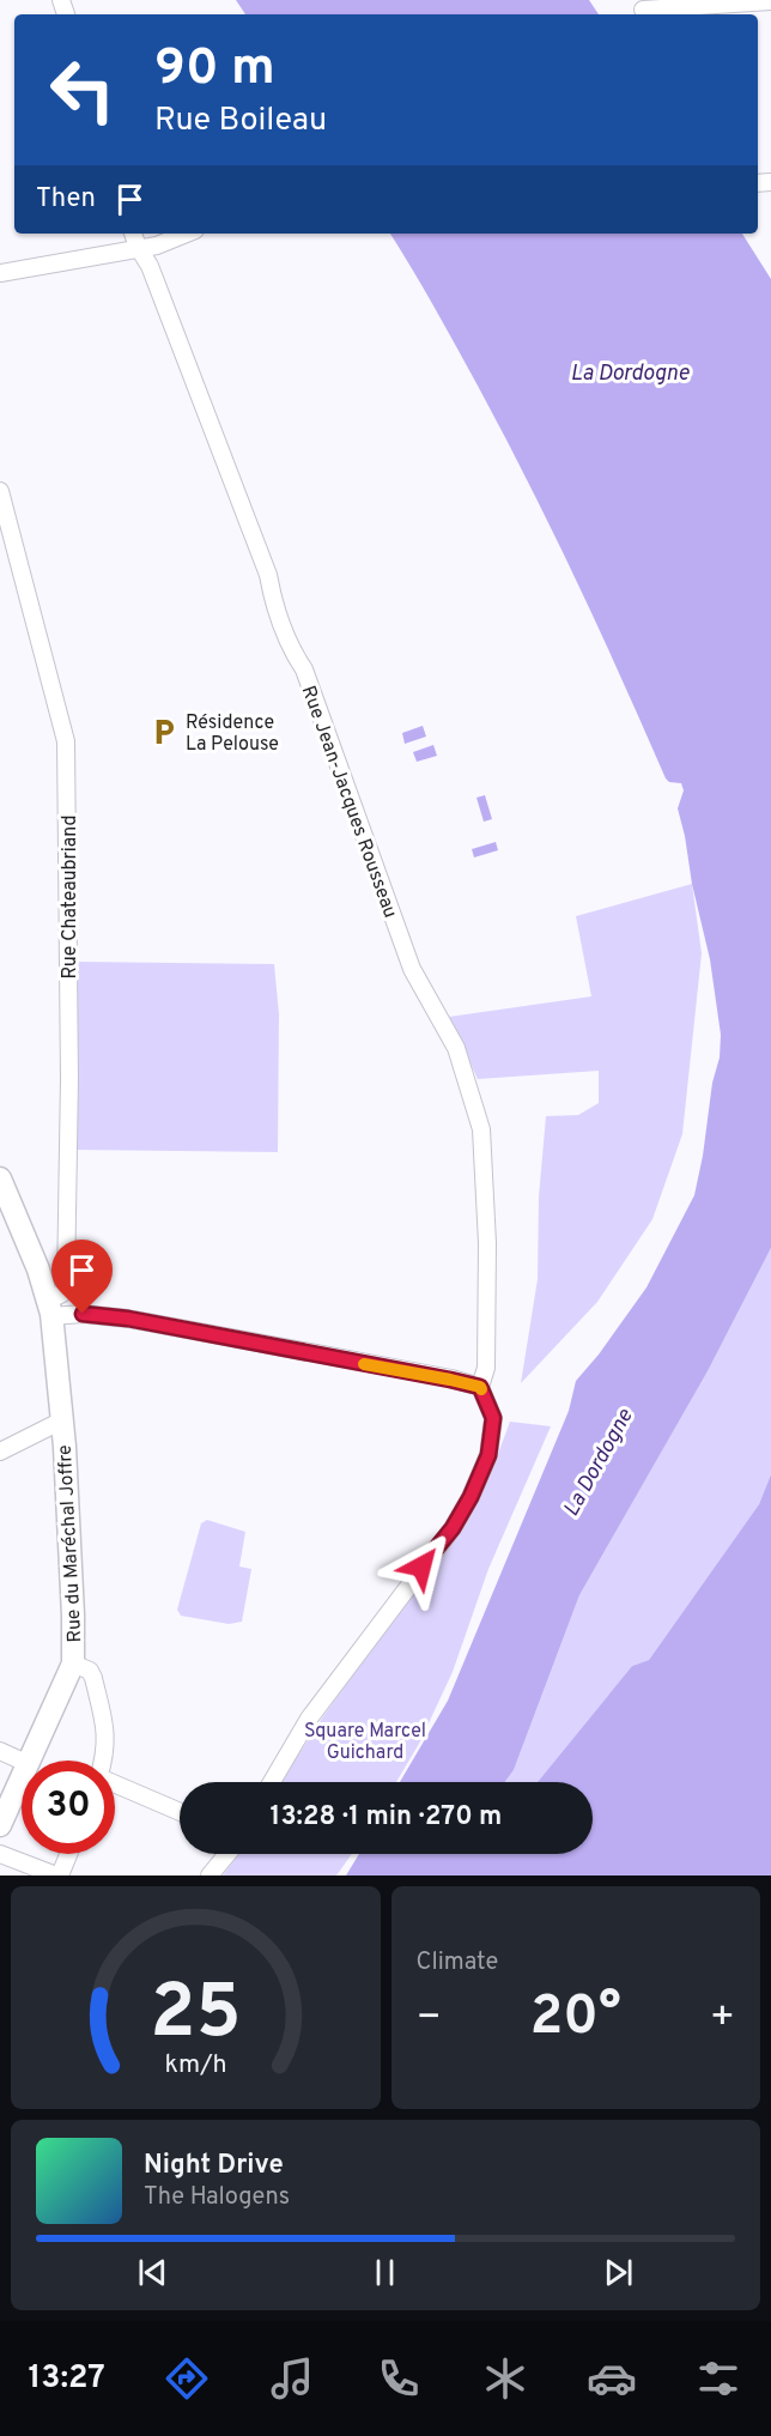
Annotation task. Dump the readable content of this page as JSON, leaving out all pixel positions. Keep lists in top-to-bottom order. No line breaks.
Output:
{"streets":{"main road":["Rue du Maréchal Joffre"],"street":["Rue Jean-Jacques Rousseau","Rue Chateaubriand"]},"crossings":[["Rue Chateaubriand","Rue du Maréchal Joffre"]],"water":["La Dordogne"],"parks":["Square Marcel Guichard"],"places":{"parking":["Résidence La Pelouse"]},"page":{"turn":["90 m","Rue Boileau"],"then":"Then","limit":"30","trip":"13:28 · 1 min · 270 m","tile":"Climate","heat":["−","20°","+"],"song":["Night Drive","The Halogens"],"tabs":"13:27","gauge":["25","km/h"]}}
